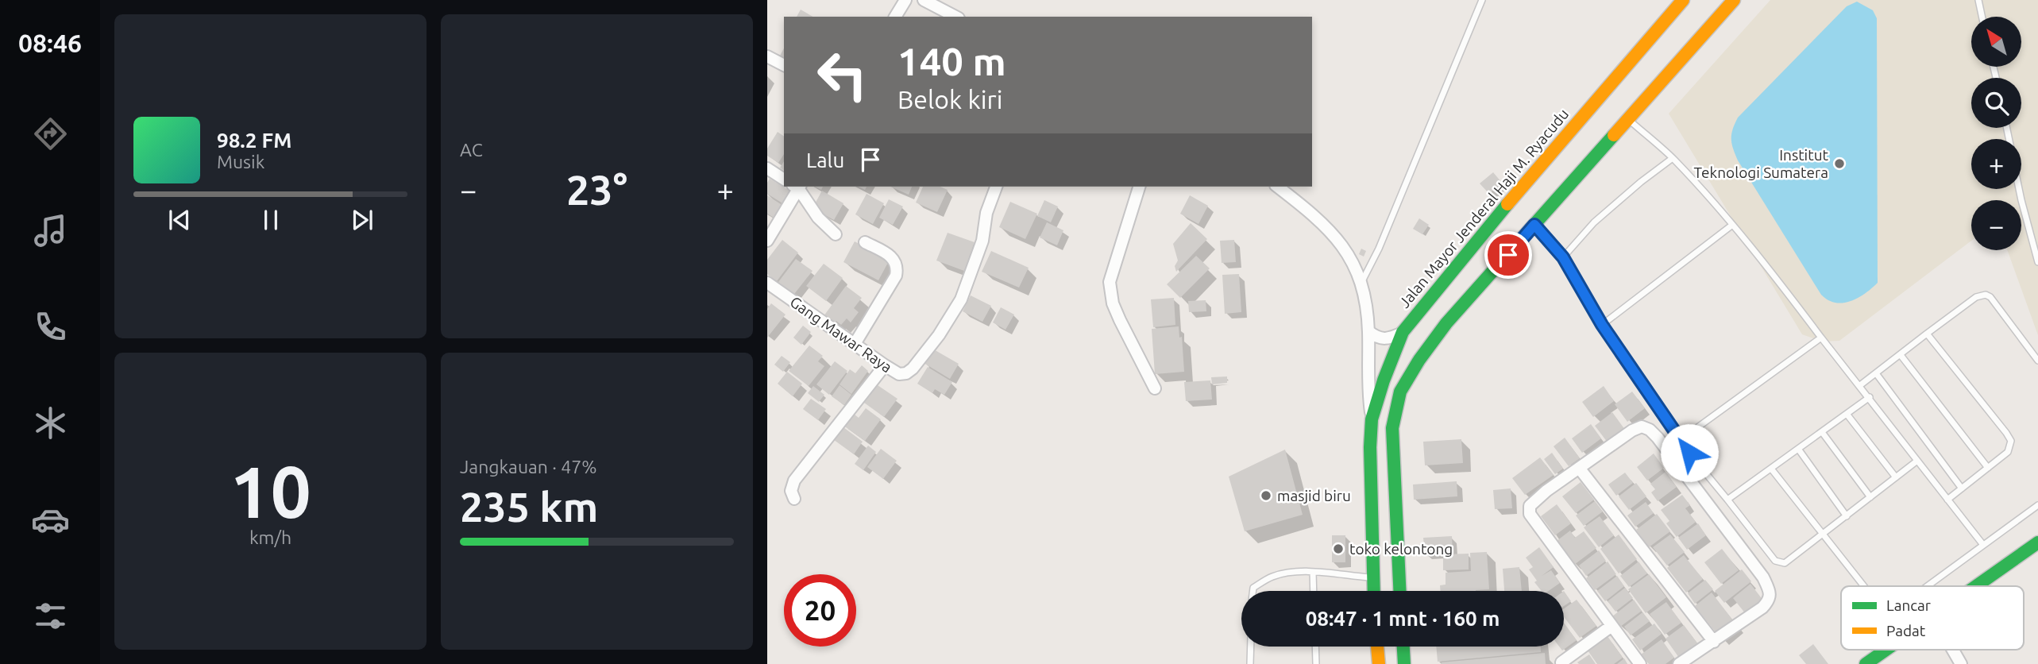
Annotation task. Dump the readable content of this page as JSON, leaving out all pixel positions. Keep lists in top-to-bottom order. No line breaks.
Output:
{"streets":{"main road":["Jalan Mayor Jenderal Haji M. Ryacudu"],"street":["Gang Mawar Raya"]},"places":["Institut Teknologi Sumatera","masjid biru","toko kelontong"],"legend":["Lancar","Padat"],"north":"top left","page":{"tabs":"08:46","tile":["AC",["10","km/h"],["Jangkauan · 47%","235 km"]],"map_buttons":["+","−"],"turn":["140 m","Belok kiri"],"song":["98.2 FM","Musik"],"then":"Lalu","heat":["−","23°","+"],"limit":"20","trip":"08:47 · 1 mnt · 160 m"}}
